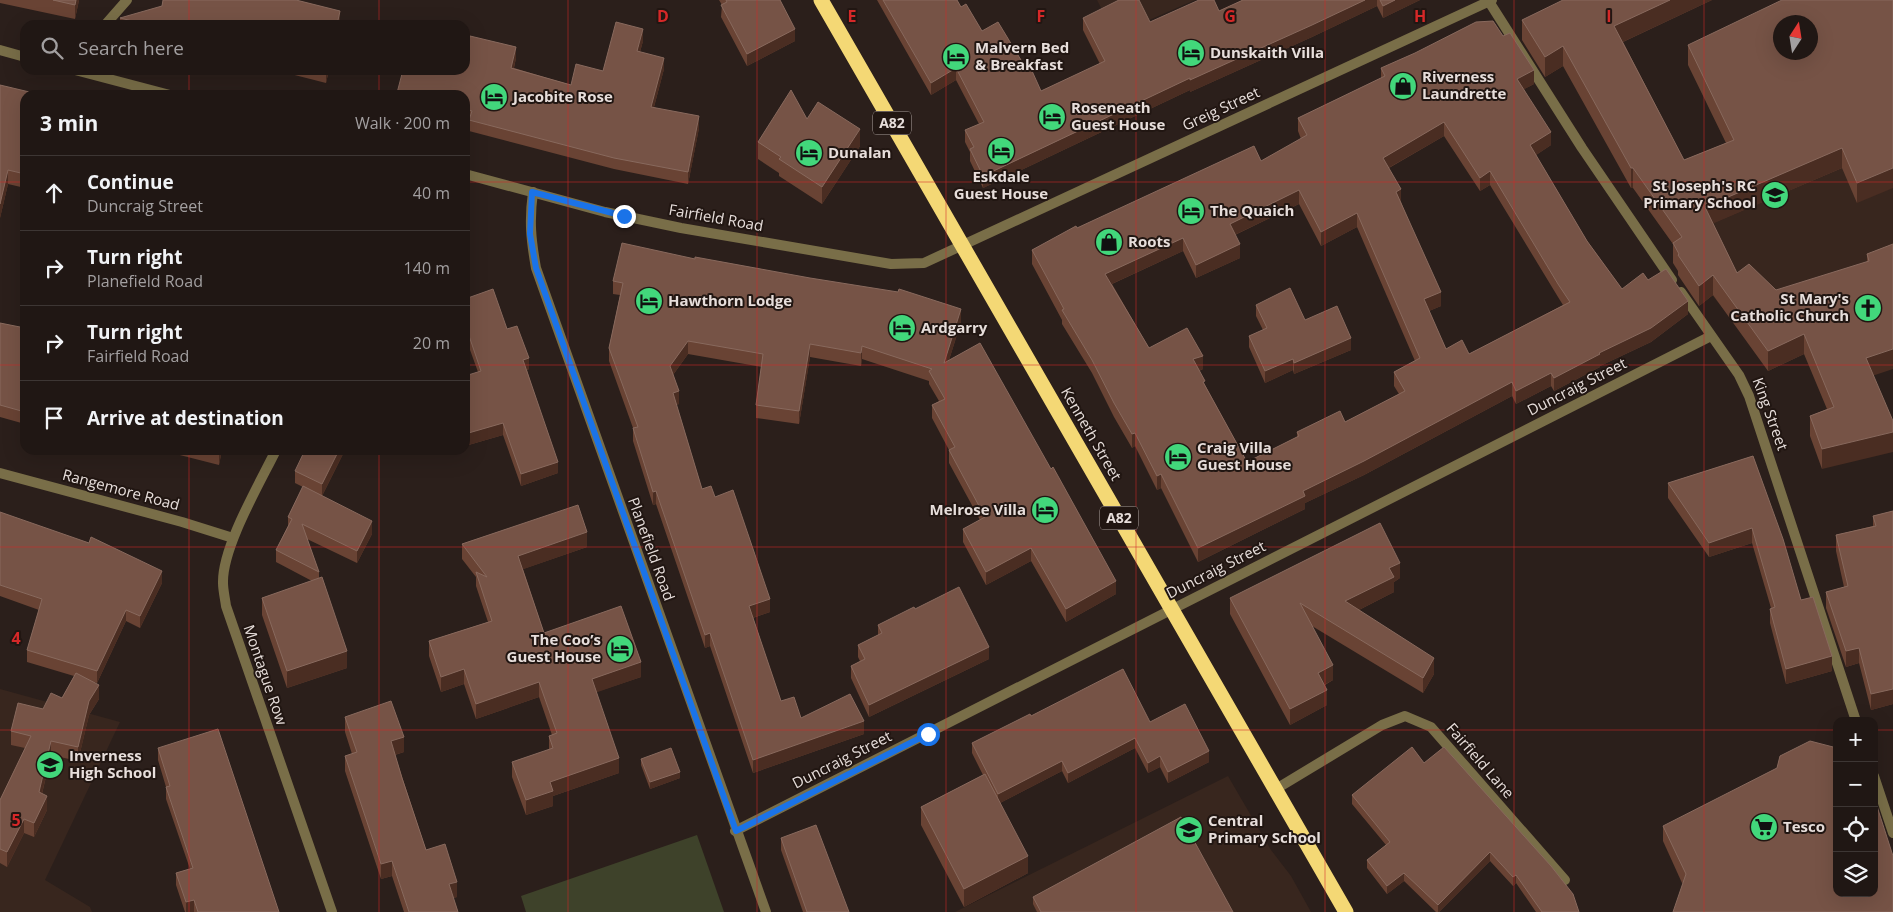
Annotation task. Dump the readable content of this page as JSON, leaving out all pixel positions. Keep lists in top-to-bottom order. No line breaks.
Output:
{"streets":{"highway":["A82","Kenneth Street"],"street":["Greig Street","Fairfield Road","Duncraig Street","King Street","Rangemore Road","Planefield Road","Montague Row","Fairfield Lane"]},"crossings":[["Greig Street","Fairfield Road"],["Greig Street","King Street"],["Greig Street","Kenneth Street"],["Fairfield Road","Kenneth Street"],["Fairfield Road","Planefield Road"],["Duncraig Street","King Street"],["Duncraig Street","Kenneth Street"],["Duncraig Street","Planefield Road"],["Kenneth Street","Fairfield Lane"],["Rangemore Road","Montague Row"]],"places":{"hotel":["Dunskaith Villa","Malvern Bed & Breakfast","Jacobite Rose","Roseneath Guest House","Eskdale Guest House","Dunalan","The Quaich","Hawthorn Lodge","Ardgarry","Craig Villa Guest House","Melrose Villa","The Coo’s Guest House"],"shop":["Riverness Laundrette","Roots"],"school or university":["St Joseph's RC Primary School","Inverness High School","Central Primary School"],"church":["St Mary's Catholic Church"],"supermarket":["Tesco"]},"north":"top","page":{"search":"Search here","heading":["3 min","Walk · 200 m"],"list":[["Continue","Duncraig Street","40 m"],["Turn right","Planefield Road","140 m"],["Turn right","Fairfield Road","20 m"],"Arrive at destination"],"map_buttons":["+","−"]},"grid":{"columns":["D","E","F","G","H","I"],"rows":["4","5"]}}
